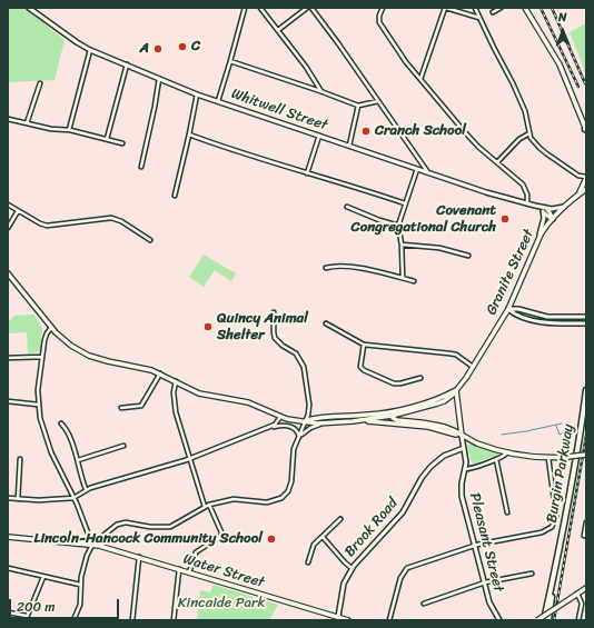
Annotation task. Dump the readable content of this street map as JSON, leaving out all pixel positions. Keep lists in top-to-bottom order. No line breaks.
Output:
{"streets":{"main road":["Granite Street","Burgin Parkway","Water Street"],"street":["Whitwell Street","Brook Road","Pleasant Street"]},"crossings":[["Whitwell Street","Granite Street"],["Brook Road","Pleasant Street"],["Brook Road","Water Street"]],"parks":["Kincaide Park"],"places":["C","A","Cranch School","Covenant Congregational Church","Quincy Animal Shelter","Lincoln-Hancock Community School"],"scale_bar":"200 m","north":"top"}
